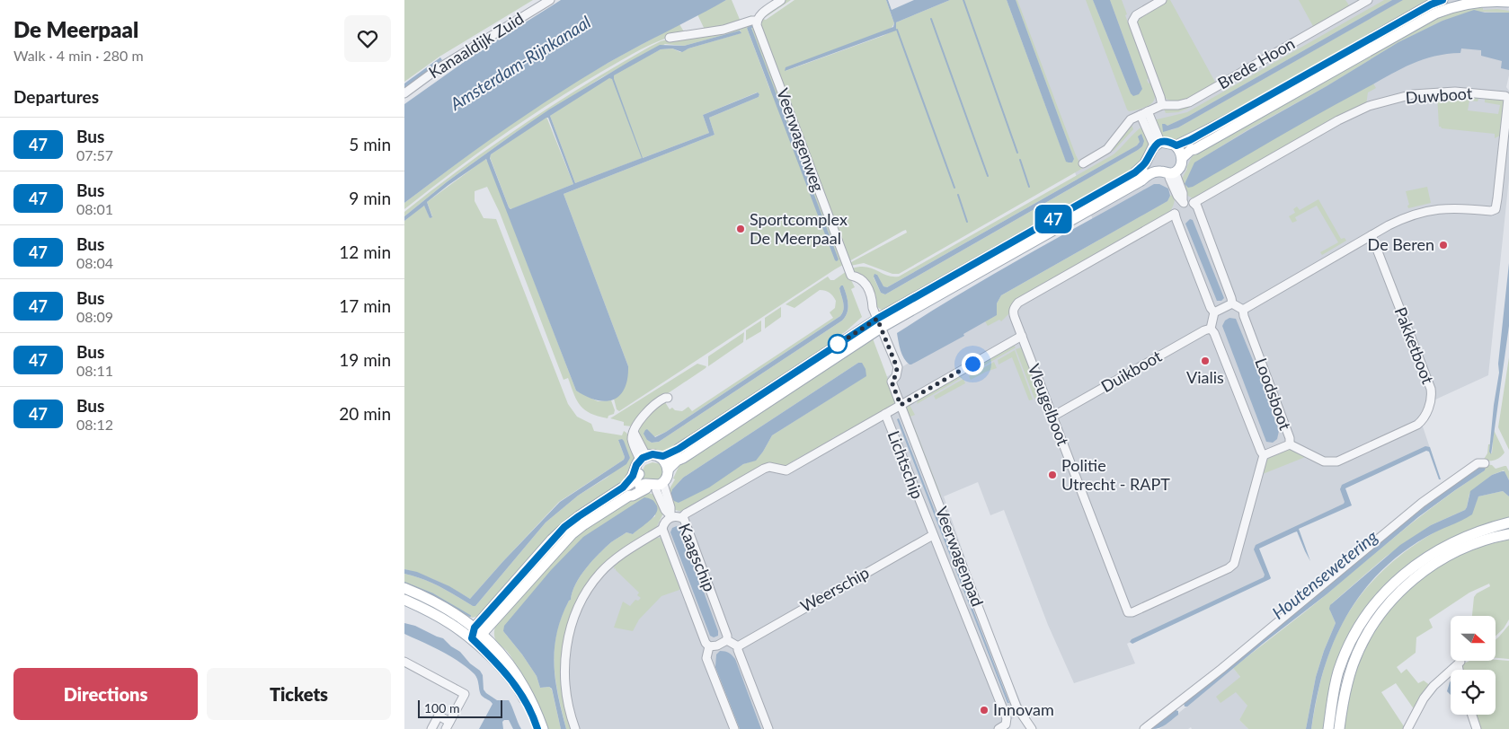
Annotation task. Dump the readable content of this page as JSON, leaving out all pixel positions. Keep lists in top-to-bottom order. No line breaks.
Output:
{"streets":{"street":["Kanaaldijk Zuid","Brede Hoon","Duwboot","Veerwagenweg","Pakketboot","Duikboot","Loodsboot","Vleugelboot","Lichtschip","Veerwagenpad","Kaagschip","Weerschip"]},"crossings":[["Duwboot","Pakketboot"],["Duwboot","Loodsboot"],["Veerwagenweg","Veerwagenpad"],["Pakketboot","Loodsboot"],["Duikboot","Loodsboot"],["Duikboot","Vleugelboot"],["Loodsboot","Vleugelboot"],["Lichtschip","Kaagschip"],["Lichtschip","Weerschip"]],"water":["Amsterdam-Rijnkanaal","Houtensewetering"],"places":["Sportcomplex De Meerpaal","De Beren","Vialis","Politie Utrecht - RAPT","Innovam"],"lines":["bus line 47"],"scale_bar":"100 m","north":"right","page":{"heading":[["De Meerpaal","Walk · 4 min · 280 m"],"Departures"],"on_map":"47","list":[{"mark":"47","name":"Bus","note":"07:57","value":"5 min"},{"mark":"47","name":"Bus","note":"08:01","value":"9 min"},{"mark":"47","name":"Bus","note":"08:04","value":"12 min"},{"mark":"47","name":"Bus","note":"08:09","value":"17 min"},{"mark":"47","name":"Bus","note":"08:11","value":"19 min"},{"mark":"47","name":"Bus","note":"08:12","value":"20 min"}],"buttons":["Directions","Tickets"],"scale":"100 m"}}
